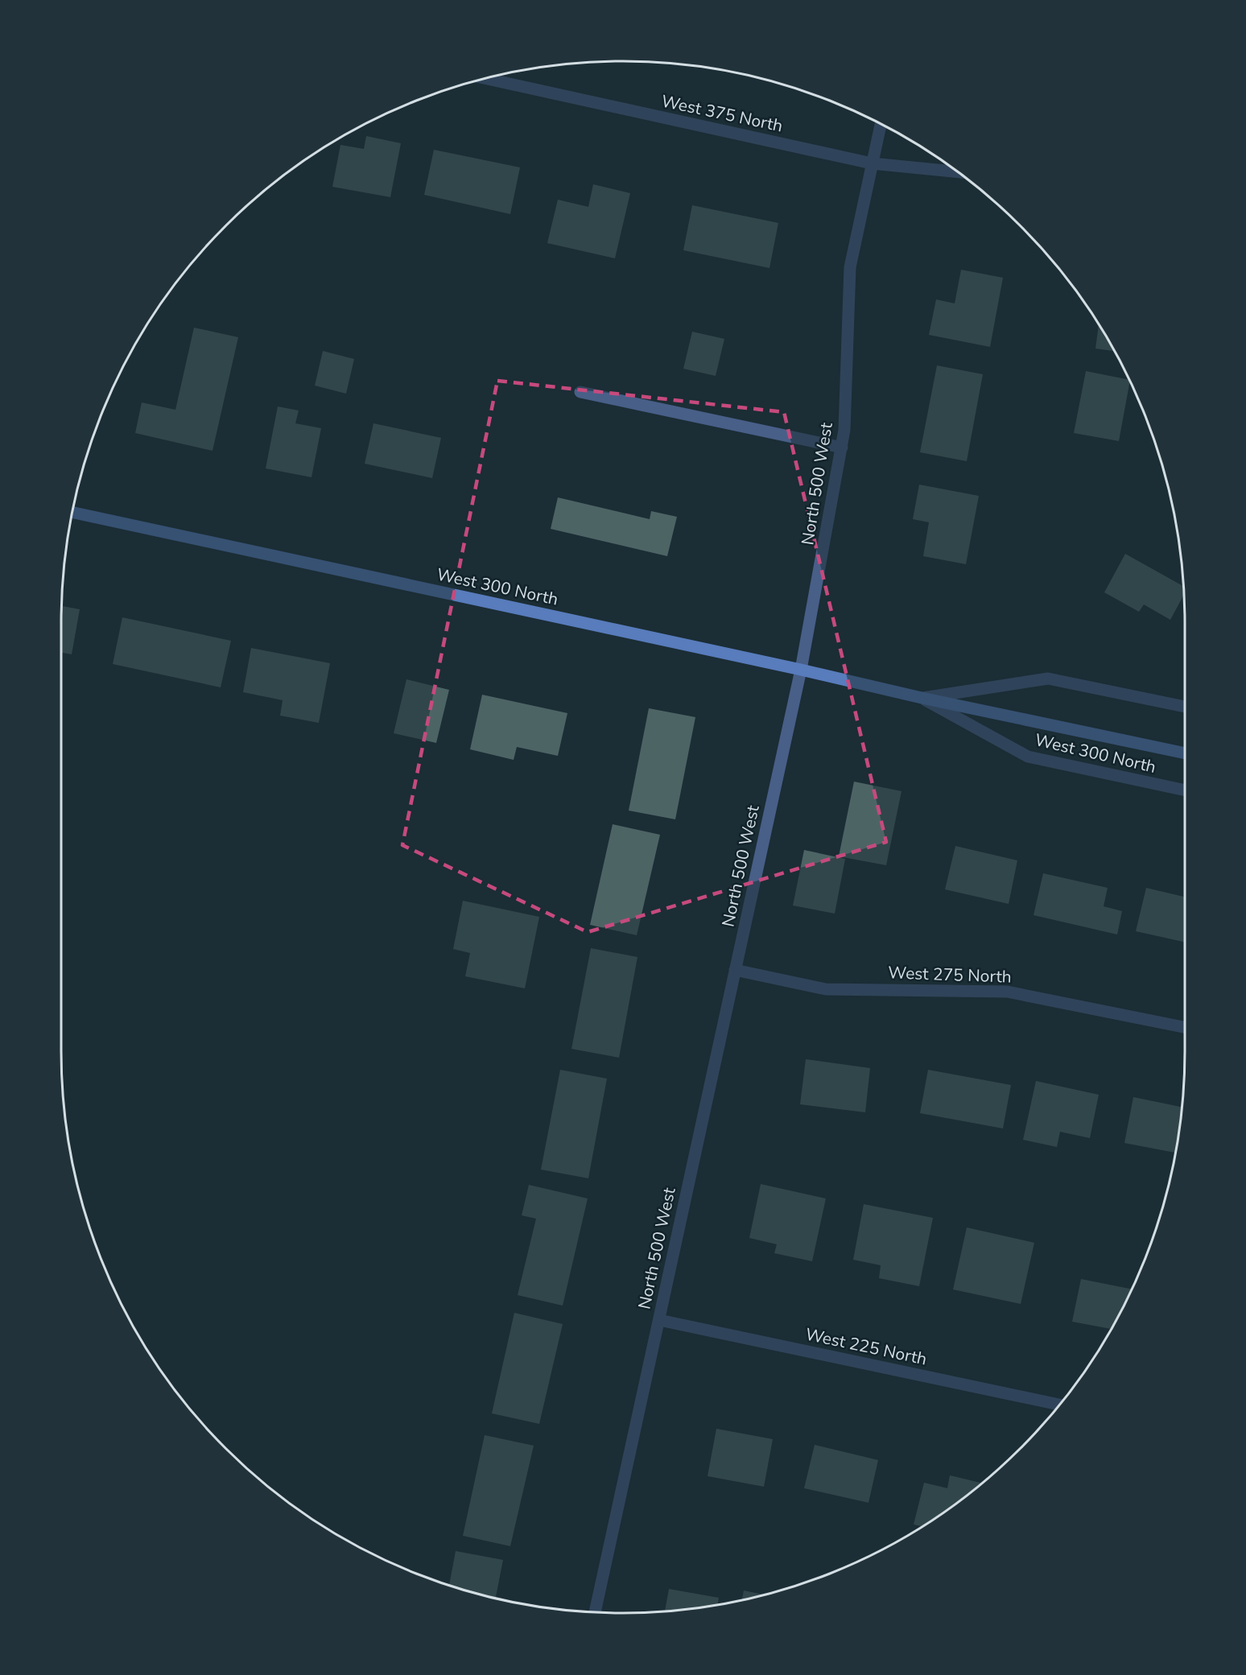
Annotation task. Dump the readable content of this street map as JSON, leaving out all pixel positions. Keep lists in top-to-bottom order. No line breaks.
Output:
{"streets":{"main road":["West 300 North"],"street":["West 375 North","North 500 West","West 275 North","West 225 North"]},"crossings":[["West 375 North","North 500 West"],["North 500 West","West 300 North"],["North 500 West","West 275 North"],["North 500 West","West 225 North"]]}
